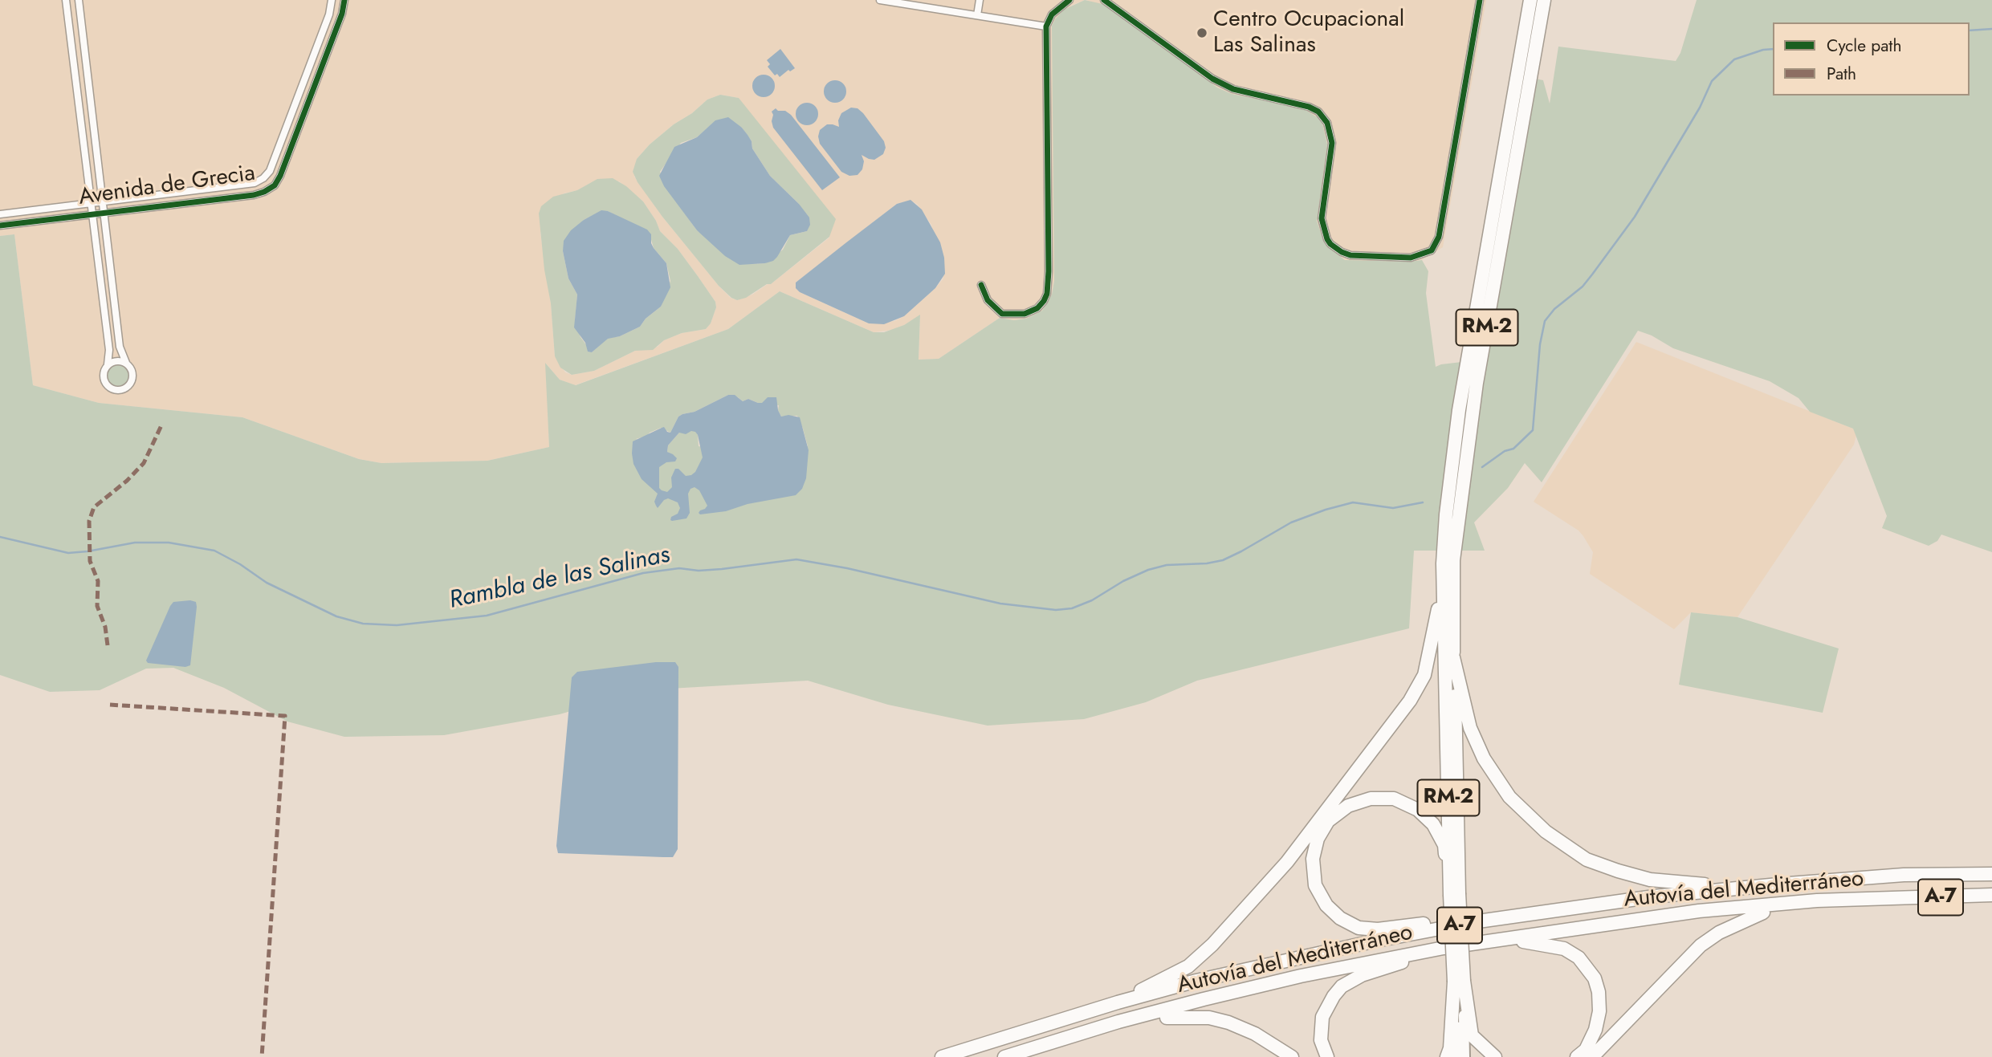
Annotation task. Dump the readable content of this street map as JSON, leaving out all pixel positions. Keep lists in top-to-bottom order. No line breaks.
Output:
{"streets":{"highway":["RM-2","Autovía del Mediterráneo","A-7"],"street":["Avenida de Grecia"]},"water":["Rambla de las Salinas"],"places":["Centro Ocupacional Las Salinas"],"legend":["Cycle path","Path"]}
